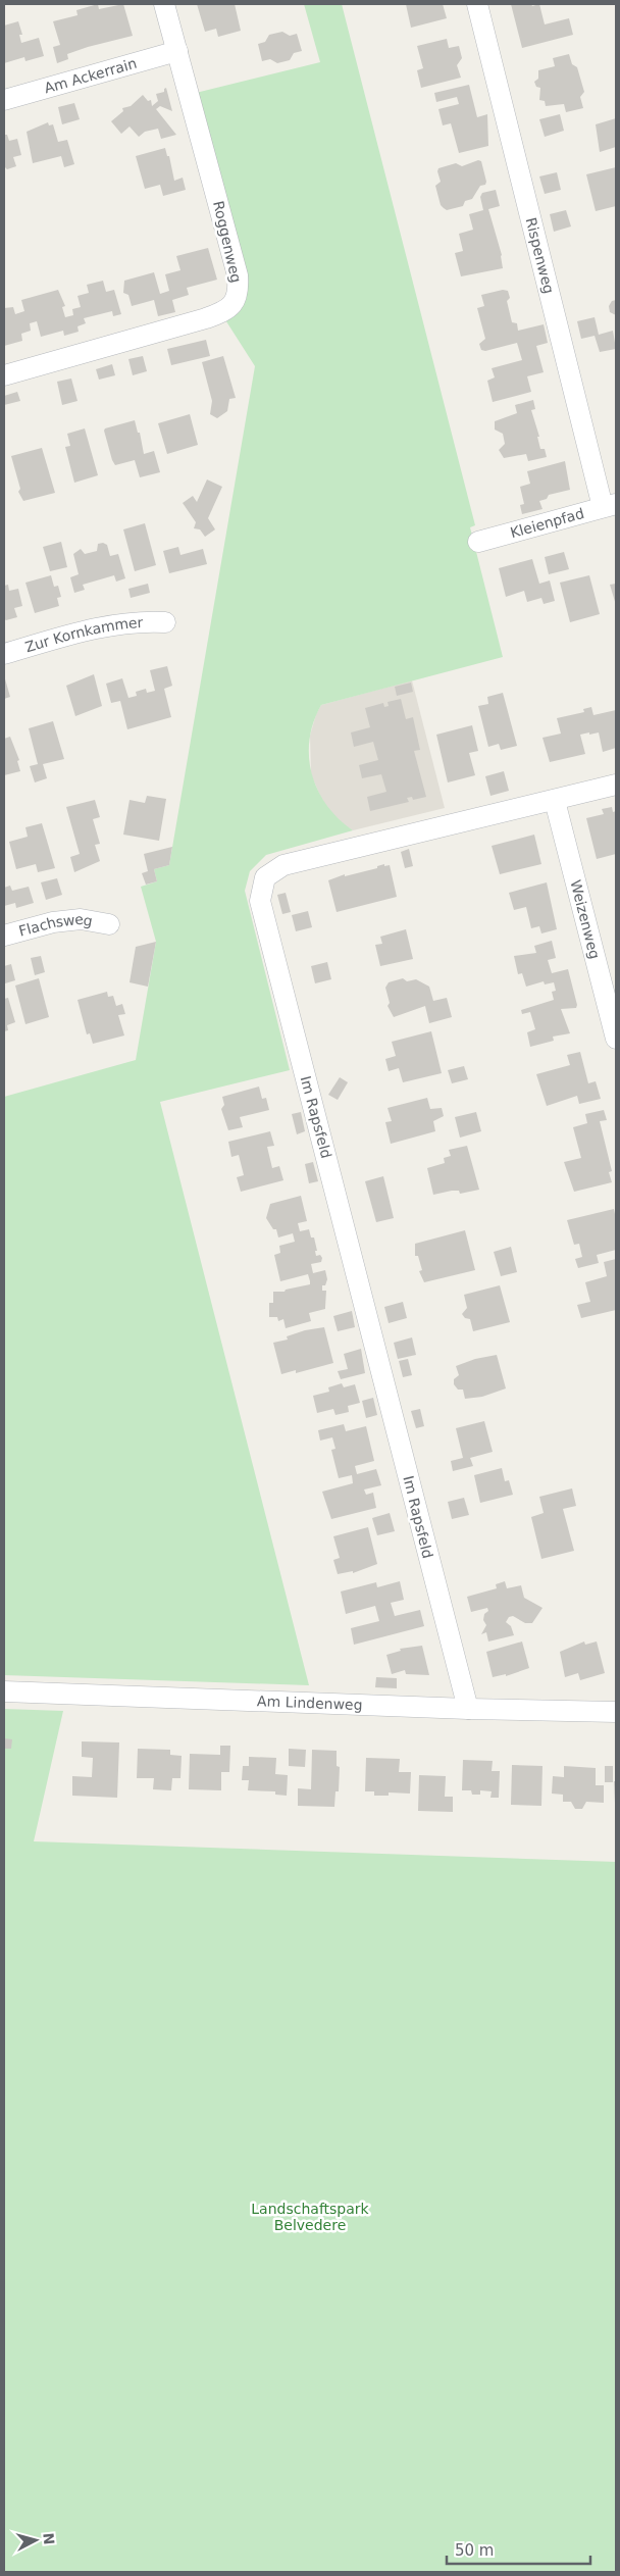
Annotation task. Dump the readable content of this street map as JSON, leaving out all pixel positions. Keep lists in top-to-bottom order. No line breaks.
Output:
{"streets":{"street":["Am Ackerrain","Roggenweg","Rispenweg","Kleienpfad","Zur Kornkammer","Weizenweg","Flachsweg","Im Rapsfeld","Am Lindenweg"]},"crossings":[["Am Ackerrain","Roggenweg"],["Rispenweg","Kleienpfad"],["Weizenweg","Im Rapsfeld"],["Im Rapsfeld","Am Lindenweg"]],"parks":["Landschaftspark Belvedere"],"scale_bar":"50 m","north":"right"}
